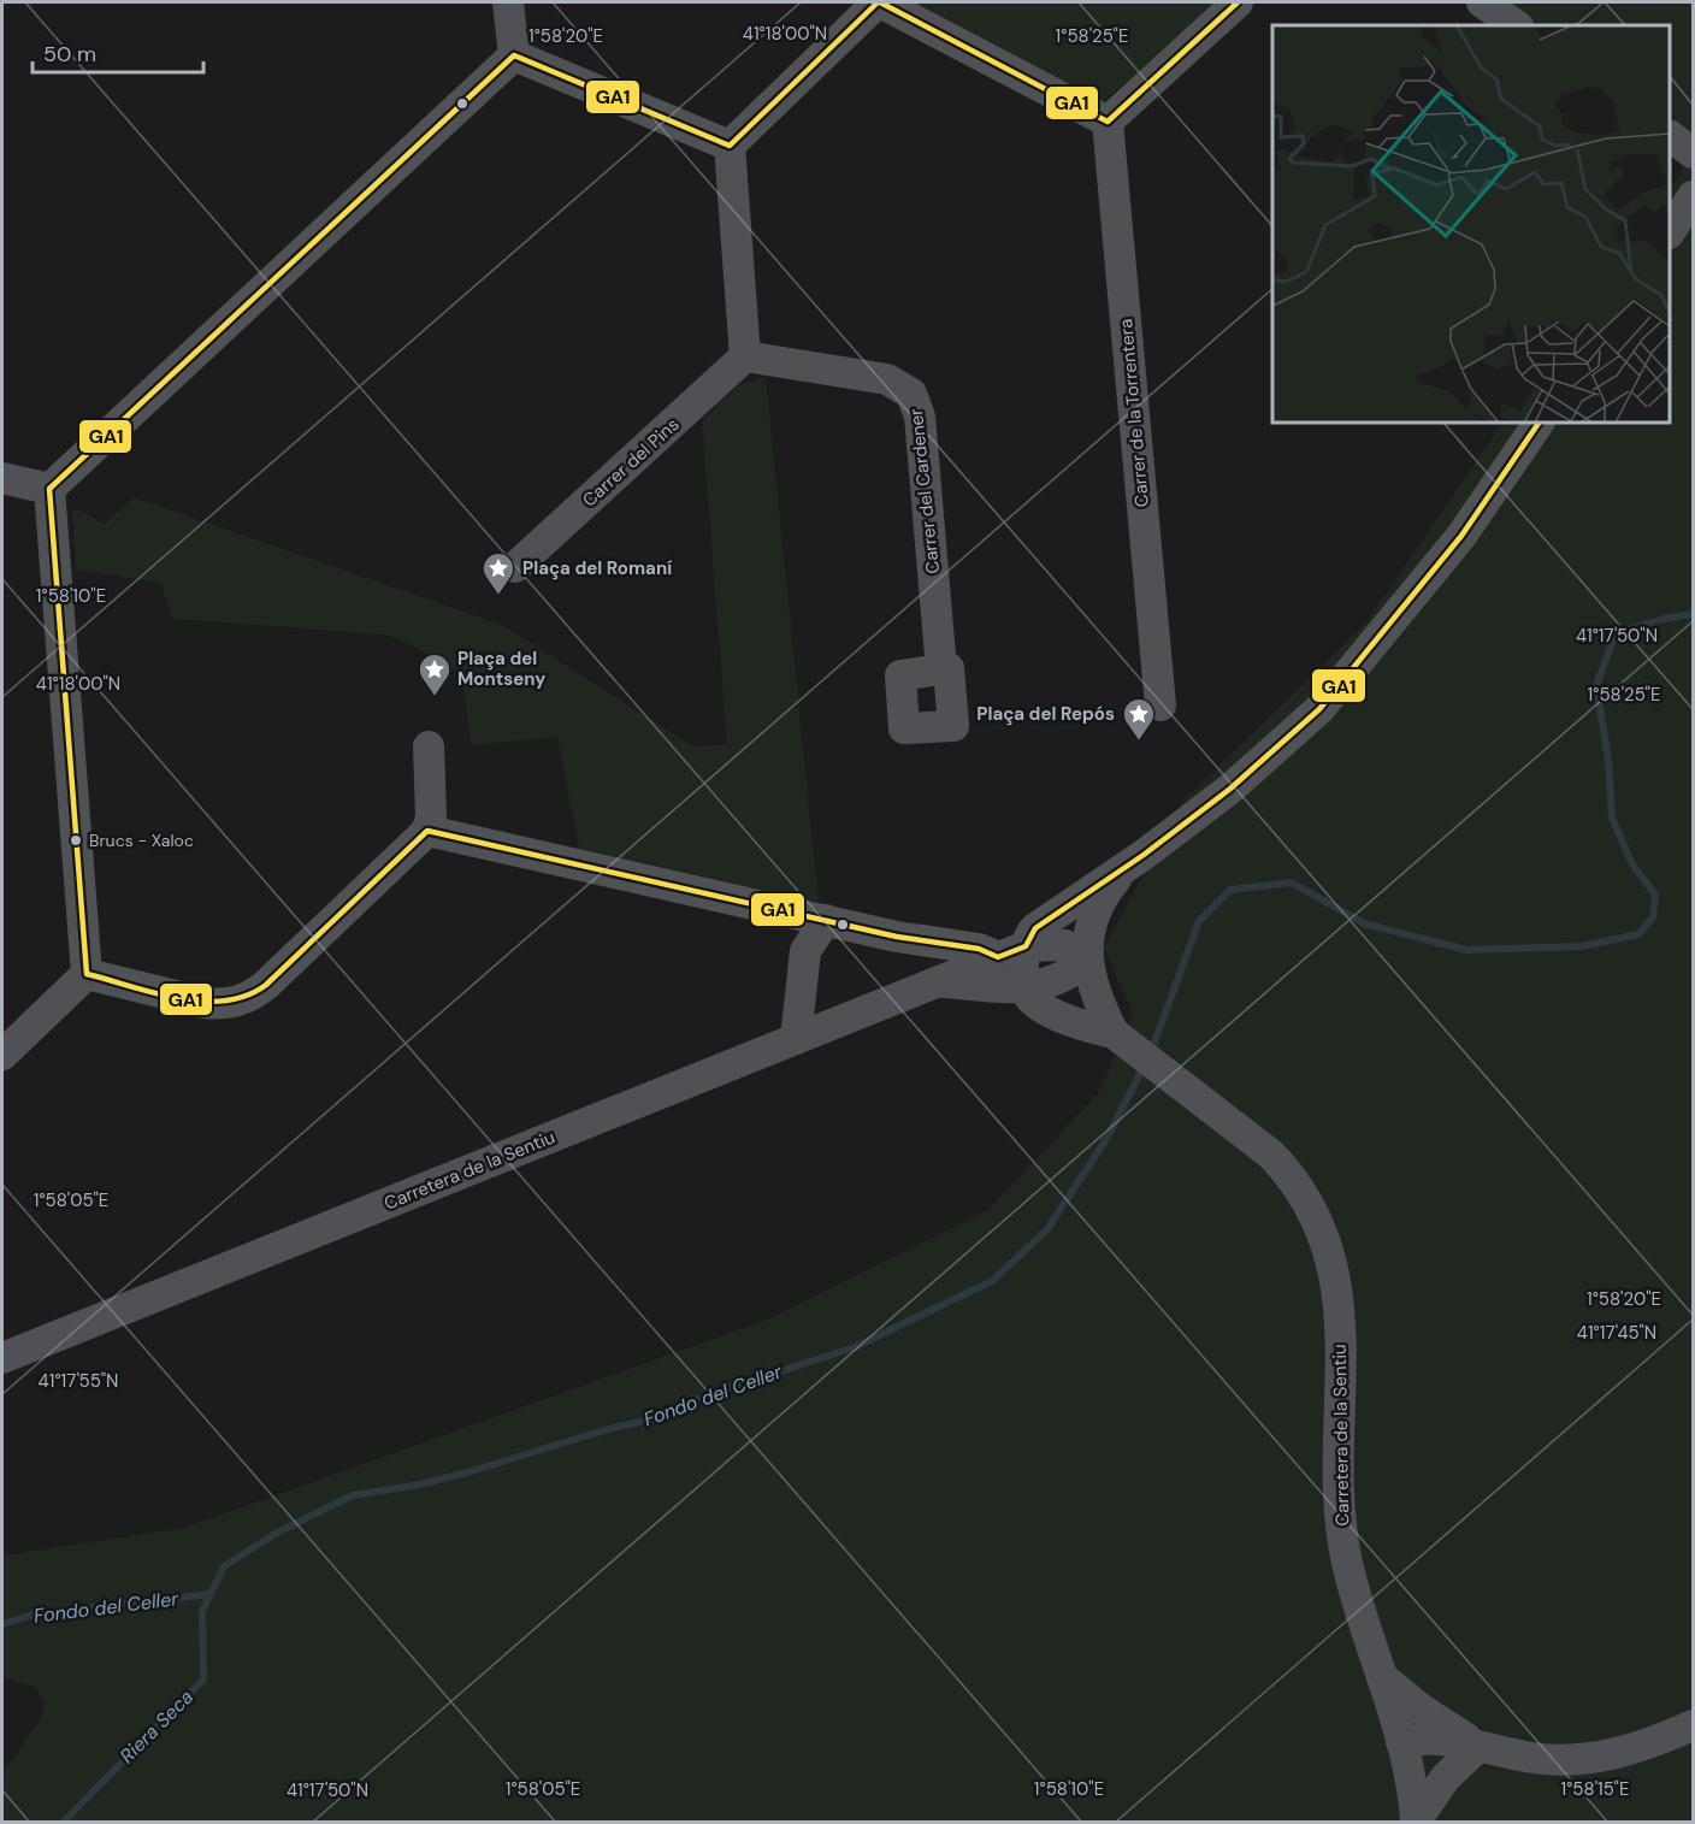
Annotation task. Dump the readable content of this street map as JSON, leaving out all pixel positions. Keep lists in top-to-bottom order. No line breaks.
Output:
{"streets":{"street":["Carrer de la Torrentera","Carrer del Pins","Carrer del Cardener","Carretera de la Sentiu"]},"crossings":[["Carrer del Pins","Carrer del Cardener"]],"water":["Fondo del Celler","Riera Seca"],"places":{"place":["Plaça del Romaní","Plaça del Montseny","Plaça del Repós"],"other":["Brucs - Xaloc"]},"lines":["transit line GA1"],"scale_bar":"50 m","coordinates":["41°18'00\"N","1°58'20\"E","1°58'25\"E","1°58'10\"E","41°17'50\"N","1°58'05\"E","41°17'45\"N","41°17'55\"N","1°58'15\"E"]}
